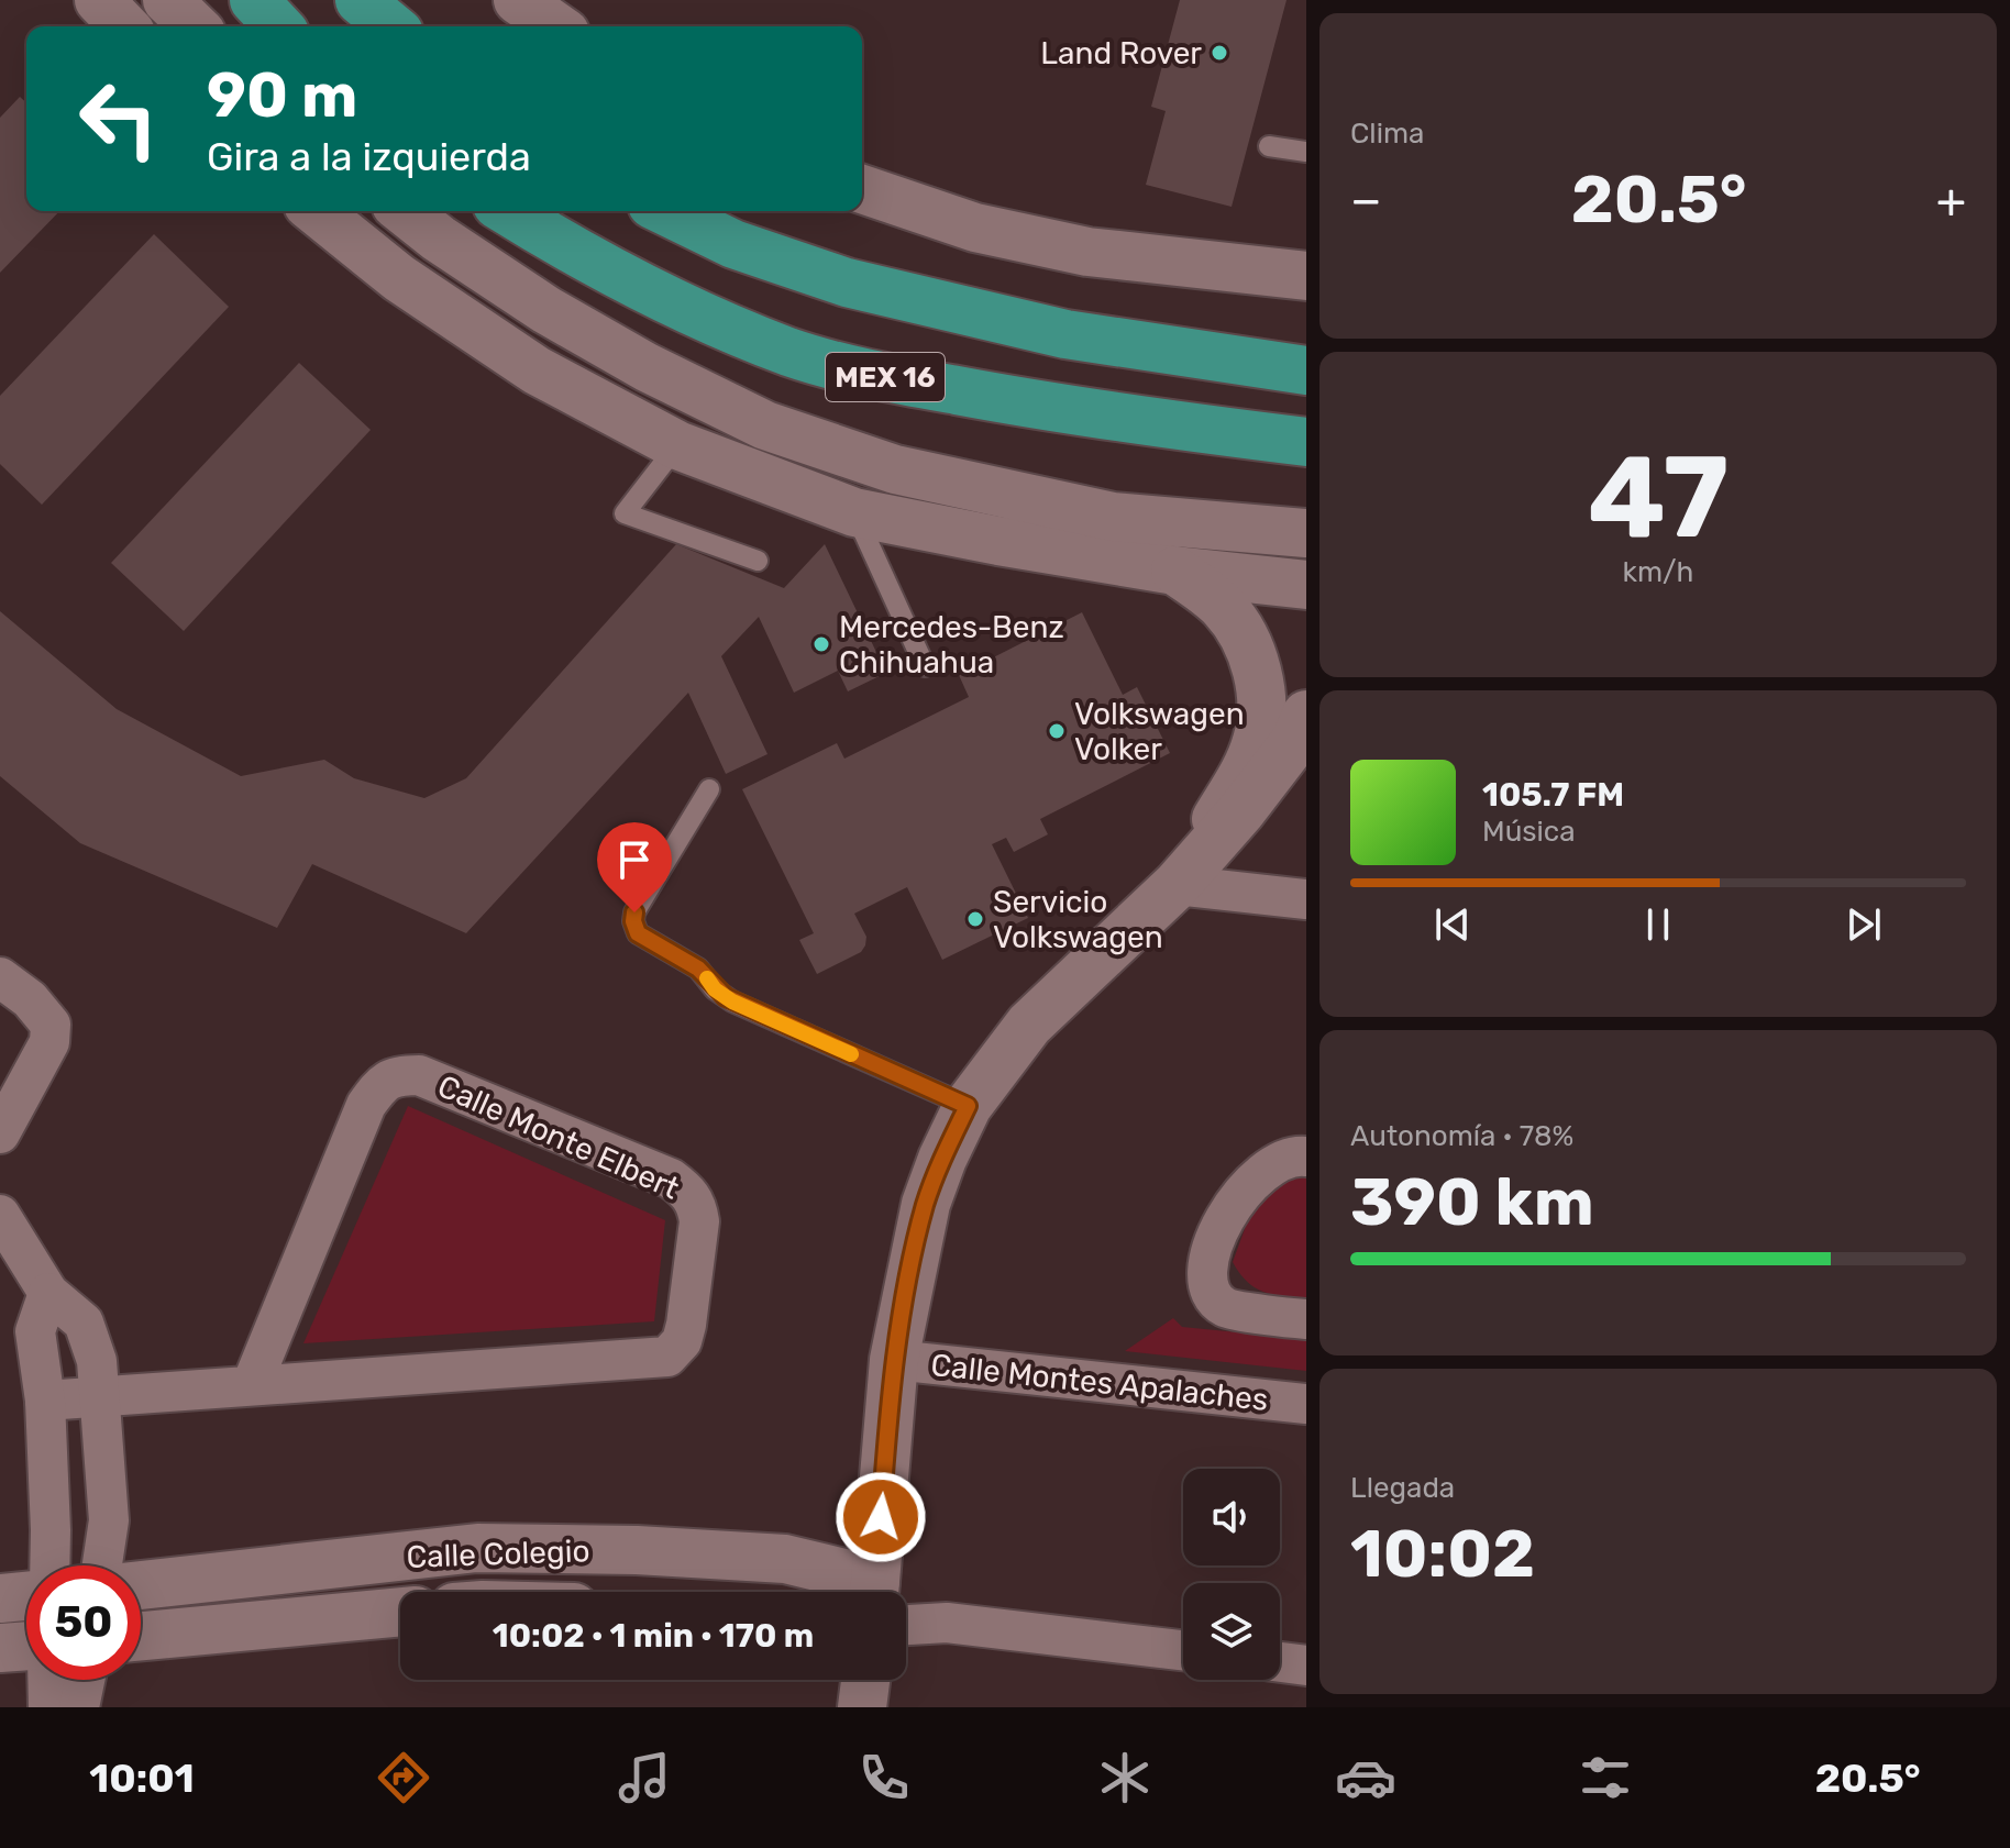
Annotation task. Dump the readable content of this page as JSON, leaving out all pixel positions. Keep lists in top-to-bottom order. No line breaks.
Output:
{"streets":{"highway":["MEX 16"],"street":["Calle Monte Elbert","Calle Montes Apalaches","Calle Colegio"]},"places":["Land Rover","Mercedes-Benz Chihuahua","Volkswagen Volker","Servicio Volkswagen"],"page":{"tile":["Clima",["47","km/h"],["Autonomía · 78%","390 km"],["Llegada","10:02"]],"turn":["90 m","Gira a la izquierda"],"heat":["−","20.5°","+"],"song":["105.7 FM","Música"],"limit":"50","trip":"10:02 · 1 min · 170 m","tabs":["10:01","20.5°"]}}
